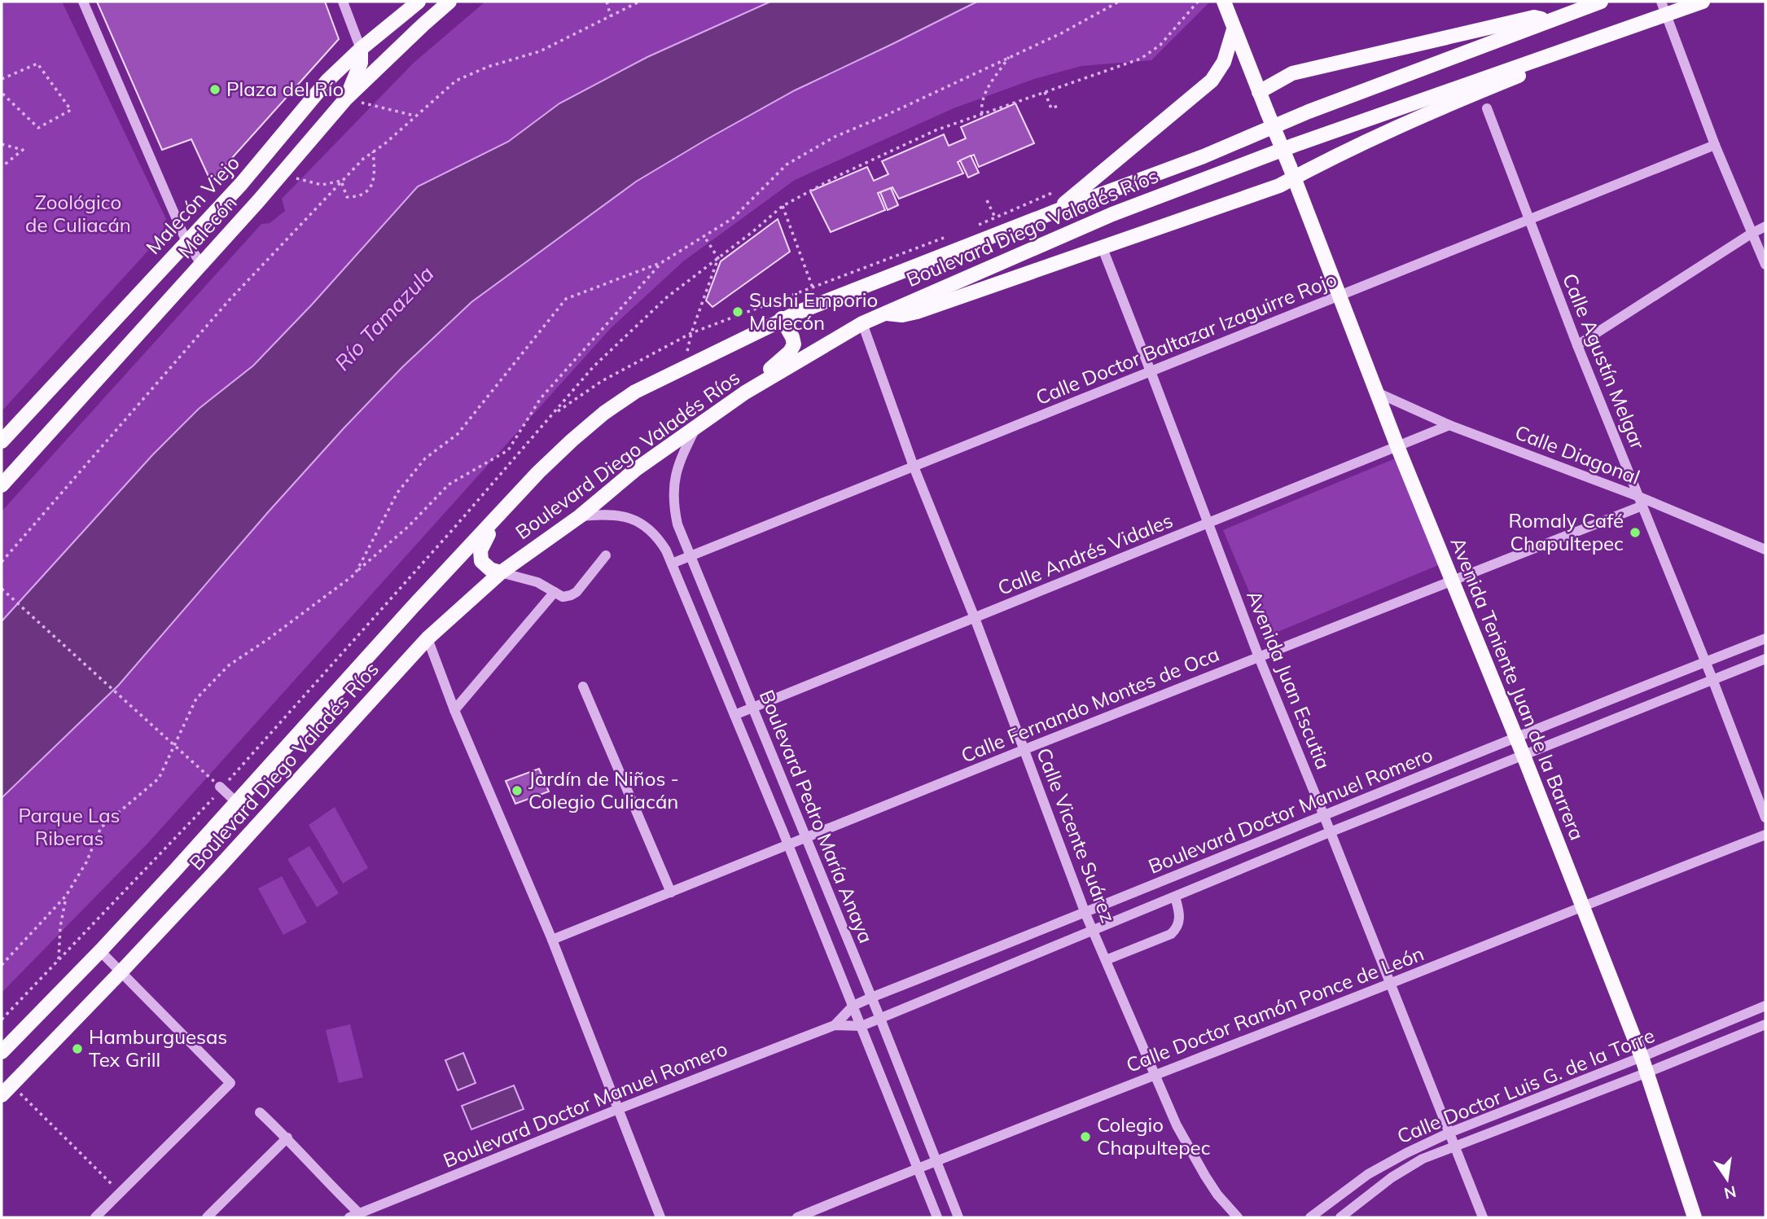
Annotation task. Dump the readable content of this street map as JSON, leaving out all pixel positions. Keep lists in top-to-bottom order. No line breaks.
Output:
{"streets":{"main road":["Malecón Viejo","Malecón","Boulevard Diego Valadés Ríos","Avenida Teniente Juan de la Barrera"],"street":["Calle Doctor Baltazar Izaguirre Rojo","Calle Agustín Melgar","Calle Diagonal","Calle Andrés Vidales","Avenida Juan Escutia","Calle Fernando Montes de Oca","Boulevard Doctor Manuel Romero","Boulevard Pedro María Anaya","Calle Vicente Suárez","Calle Doctor Ramón Ponce de León","Calle Doctor Luis G. de la Torre"]},"crossings":[["Boulevard Diego Valadés Ríos","Boulevard Pedro María Anaya"],["Boulevard Diego Valadés Ríos","Calle Vicente Suárez"],["Calle Doctor Baltazar Izaguirre Rojo","Calle Agustín Melgar"],["Calle Doctor Baltazar Izaguirre Rojo","Avenida Juan Escutia"],["Calle Doctor Baltazar Izaguirre Rojo","Avenida Teniente Juan de la Barrera"],["Calle Doctor Baltazar Izaguirre Rojo","Boulevard Pedro María Anaya"],["Calle Doctor Baltazar Izaguirre Rojo","Calle Vicente Suárez"],["Calle Agustín Melgar","Calle Diagonal"],["Calle Agustín Melgar","Calle Fernando Montes de Oca"],["Calle Agustín Melgar","Boulevard Doctor Manuel Romero"],["Calle Diagonal","Calle Andrés Vidales"],["Calle Diagonal","Avenida Teniente Juan de la Barrera"],["Calle Diagonal","Calle Fernando Montes de Oca"],["Calle Andrés Vidales","Avenida Juan Escutia"],["Calle Andrés Vidales","Avenida Teniente Juan de la Barrera"],["Calle Andrés Vidales","Boulevard Pedro María Anaya"],["Calle Andrés Vidales","Calle Vicente Suárez"],["Avenida Juan Escutia","Calle Fernando Montes de Oca"],["Avenida Juan Escutia","Boulevard Doctor Manuel Romero"],["Avenida Juan Escutia","Calle Doctor Ramón Ponce de León"],["Avenida Juan Escutia","Calle Doctor Luis G. de la Torre"],["Avenida Teniente Juan de la Barrera","Calle Fernando Montes de Oca"],["Avenida Teniente Juan de la Barrera","Boulevard Doctor Manuel Romero"],["Avenida Teniente Juan de la Barrera","Calle Doctor Ramón Ponce de León"],["Avenida Teniente Juan de la Barrera","Calle Doctor Luis G. de la Torre"],["Calle Fernando Montes de Oca","Boulevard Pedro María Anaya"],["Calle Fernando Montes de Oca","Calle Vicente Suárez"],["Boulevard Doctor Manuel Romero","Boulevard Pedro María Anaya"],["Boulevard Doctor Manuel Romero","Calle Vicente Suárez"],["Boulevard Pedro María Anaya","Calle Doctor Ramón Ponce de León"],["Calle Vicente Suárez","Calle Doctor Ramón Ponce de León"]],"water":["Río Tamazula"],"parks":["Zoológico de Culiacán","Parque Las Riberas"],"places":["Plaza del Río","Sushi Emporio Malecón","Romaly Café Chapultepec","Jardín de Niños - Colegio Culiacán","Hamburguesas Tex Grill","Colegio Chapultepec"],"north":"bottom"}
